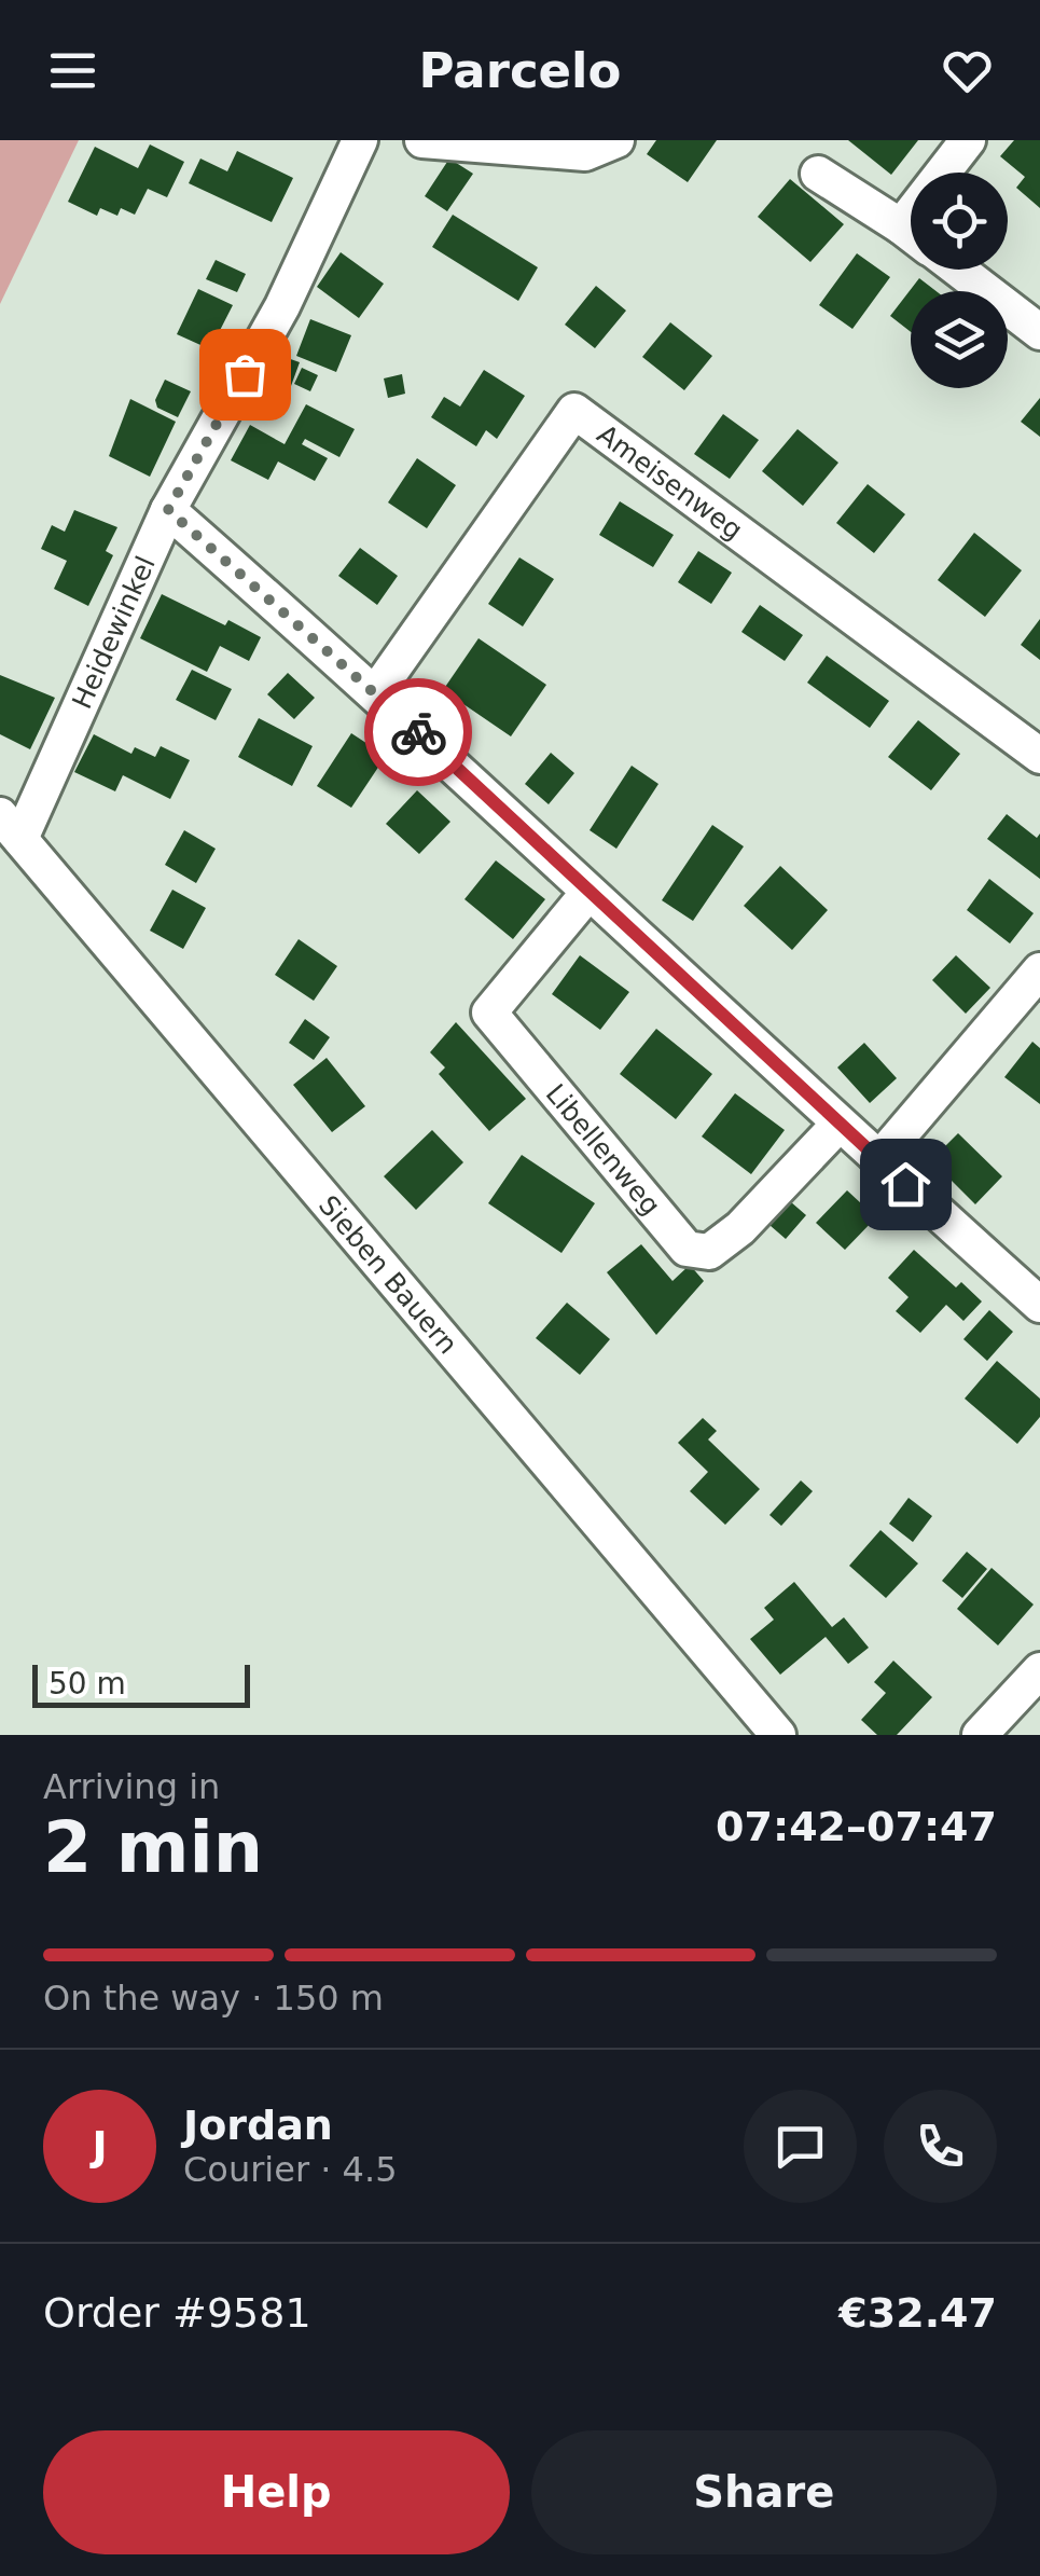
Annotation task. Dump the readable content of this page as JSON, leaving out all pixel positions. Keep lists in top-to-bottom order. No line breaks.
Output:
{"streets":{"street":["Ameisenweg","Heidewinkel","Libellenweg","Sieben Bauern"]},"crossings":[["Heidewinkel","Sieben Bauern"]],"scale_bar":"50 m","page":{"header":"Parcelo","scale":"50 m","heading":["2 min","Arriving in","07:42–07:47"],"panel":["Jordan","Courier · 4.5","Order #9581","€32.47"],"bar":"On the way · 150 m","round":"J","buttons":["Help","Share"]}}
